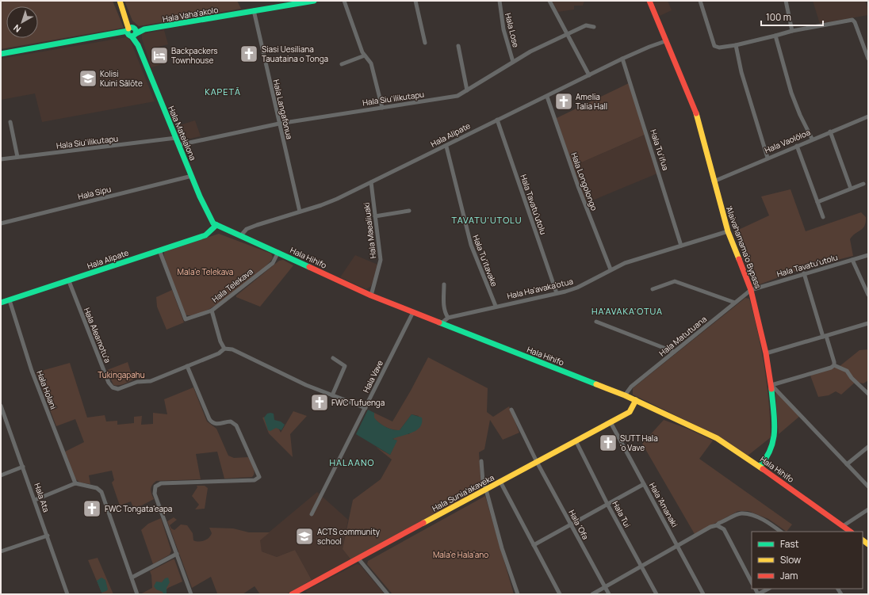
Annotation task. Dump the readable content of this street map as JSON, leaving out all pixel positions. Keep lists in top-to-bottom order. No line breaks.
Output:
{"streets":{"main road":["Hala Vaha'akolo","Hala Mateialona","Hala Alipate","'Alaivahamama'o Bypass","Hala Hihifo","Hala Sunia'akaveka"],"street":["Hala Lose","Hala Siu'ilikutapu","Hala Langafonua","Hala Vaolōloa","Hala Tu'ifua","Hala Longolongo","Hala Sipu","Hala Tavatu'utolu","Hala Maealiuaki","Hala Tu'itavake","Hala Telekava","Hala Ha'avaka'otua","Hala Aleamotu'a","Hala Matutuana","Hala Vave","Hala Holani","Hala Ata","Hala 'Amanaki","Hala Tui","Hala 'Ofa"]},"crossings":[["Hala Vaha'akolo","Hala Langafonua"],["Hala Vaha'akolo","Hala Mateialona"],["Hala Lose","Hala Siu'ilikutapu"],["Hala Siu'ilikutapu","Hala Langafonua"],["Hala Siu'ilikutapu","Hala Mateialona"],["Hala Langafonua","Hala Alipate"],["Hala Mateialona","Hala Alipate"],["Hala Mateialona","Hala Sipu"],["Hala Mateialona","Hala Hihifo"],["Hala Alipate","Hala Tu'ifua"],["Hala Alipate","Hala Longolongo"],["Hala Alipate","Hala Tavatu'utolu"],["Hala Alipate","Hala Maealiuaki"],["Hala Alipate","'Alaivahamama'o Bypass"],["Hala Alipate","Hala Hihifo"],["Hala Alipate","Hala Tu'itavake"],["Hala Alipate","Hala Telekava"],["Hala Alipate","Hala Aleamotu'a"],["Hala Alipate","Hala Holani"],["Hala Vaolōloa","'Alaivahamama'o Bypass"],["Hala Tu'ifua","Hala Ha'avaka'otua"],["Hala Longolongo","Hala Ha'avaka'otua"],["Hala Tavatu'utolu","'Alaivahamama'o Bypass"],["Hala Tavatu'utolu","Hala Ha'avaka'otua"],["Hala Tavatu'utolu","Hala Matutuana"],["Hala Maealiuaki","Hala Hihifo"],["'Alaivahamama'o Bypass","Hala Hihifo"],["'Alaivahamama'o Bypass","Hala Ha'avaka'otua"],["'Alaivahamama'o Bypass","Hala Matutuana"],["Hala Hihifo","Hala Telekava"],["Hala Hihifo","Hala Ha'avaka'otua"],["Hala Hihifo","Hala Matutuana"],["Hala Hihifo","Hala Vave"],["Hala Hihifo","Hala Sunia'akaveka"],["Hala Tu'itavake","Hala Ha'avaka'otua"],["Hala Sunia'akaveka","Hala 'Amanaki"],["Hala Sunia'akaveka","Hala Tui"],["Hala Sunia'akaveka","Hala 'Ofa"]],"districts":["KAPETĀ","TAVATU'UTOLU","HA'AVAKA'OTUA","HALAANO"],"parks":["Mala'e Telekava","Tukingapahu","Mala'e Hala'ano"],"places":{"church":["Siasi Uesiliana Tauataina o Tonga","Amelia Talia Hall","FWC Tufuenga","SUTT Hala 'o Vave","FWC Tongata'eapa"],"hotel":["Backpackers Townhouse"],"school or university":["Kolisi Kuini Sālōte","ACTS community school"]},"legend":["Fast","Slow","Jam"],"scale_bar":"100 m","north":"bottom left"}
